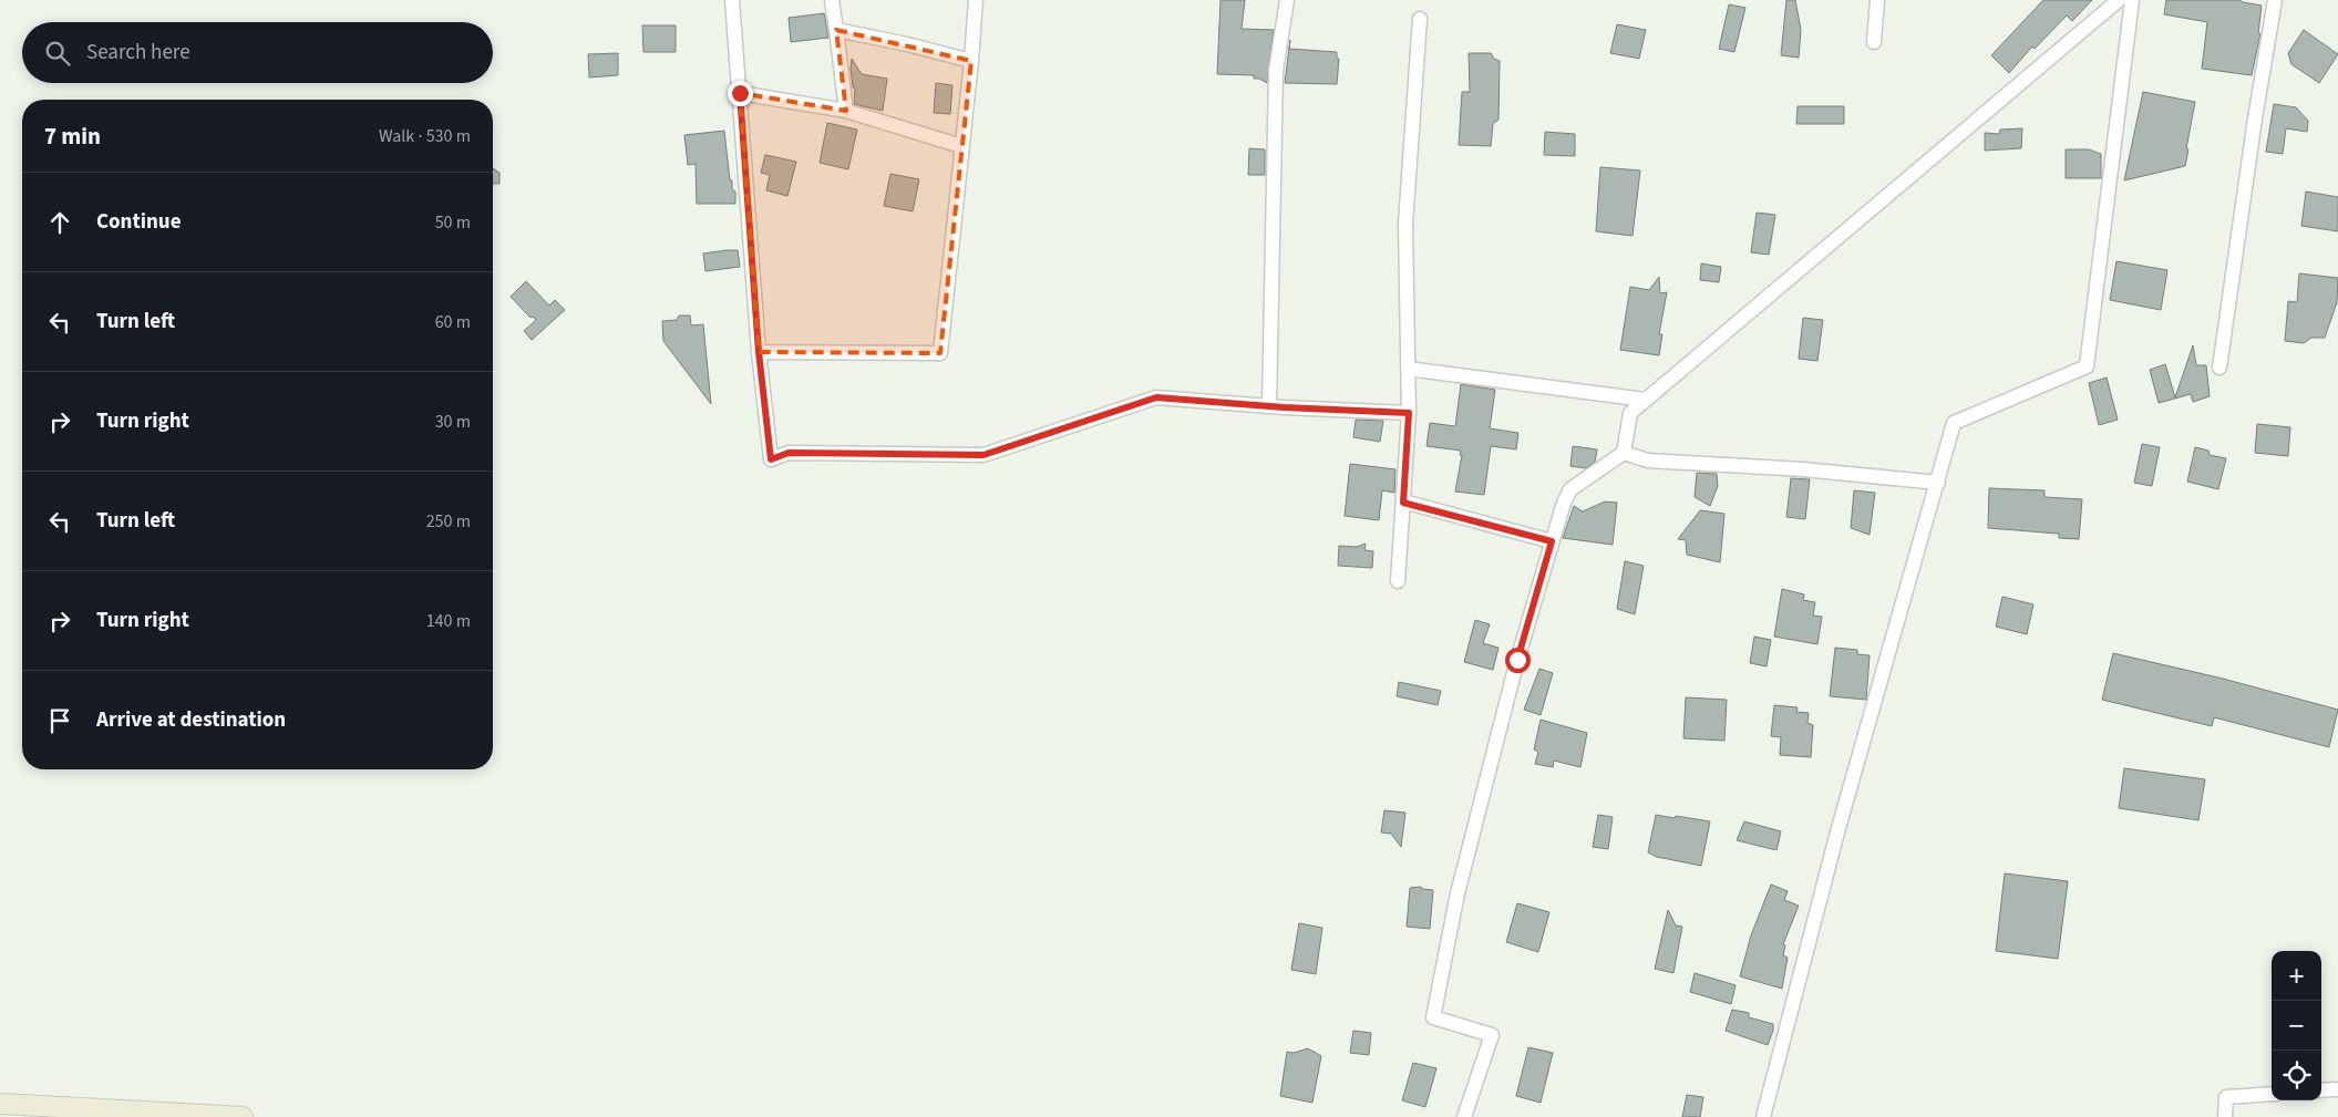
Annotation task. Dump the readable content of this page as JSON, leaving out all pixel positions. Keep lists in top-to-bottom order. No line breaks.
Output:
{"page":{"search":"Search here","heading":["7 min","Walk · 530 m"],"list":[["Continue","50 m"],["Turn left","60 m"],["Turn right","30 m"],["Turn left","250 m"],["Turn right","140 m"],"Arrive at destination"],"map_buttons":["+","−"]}}
